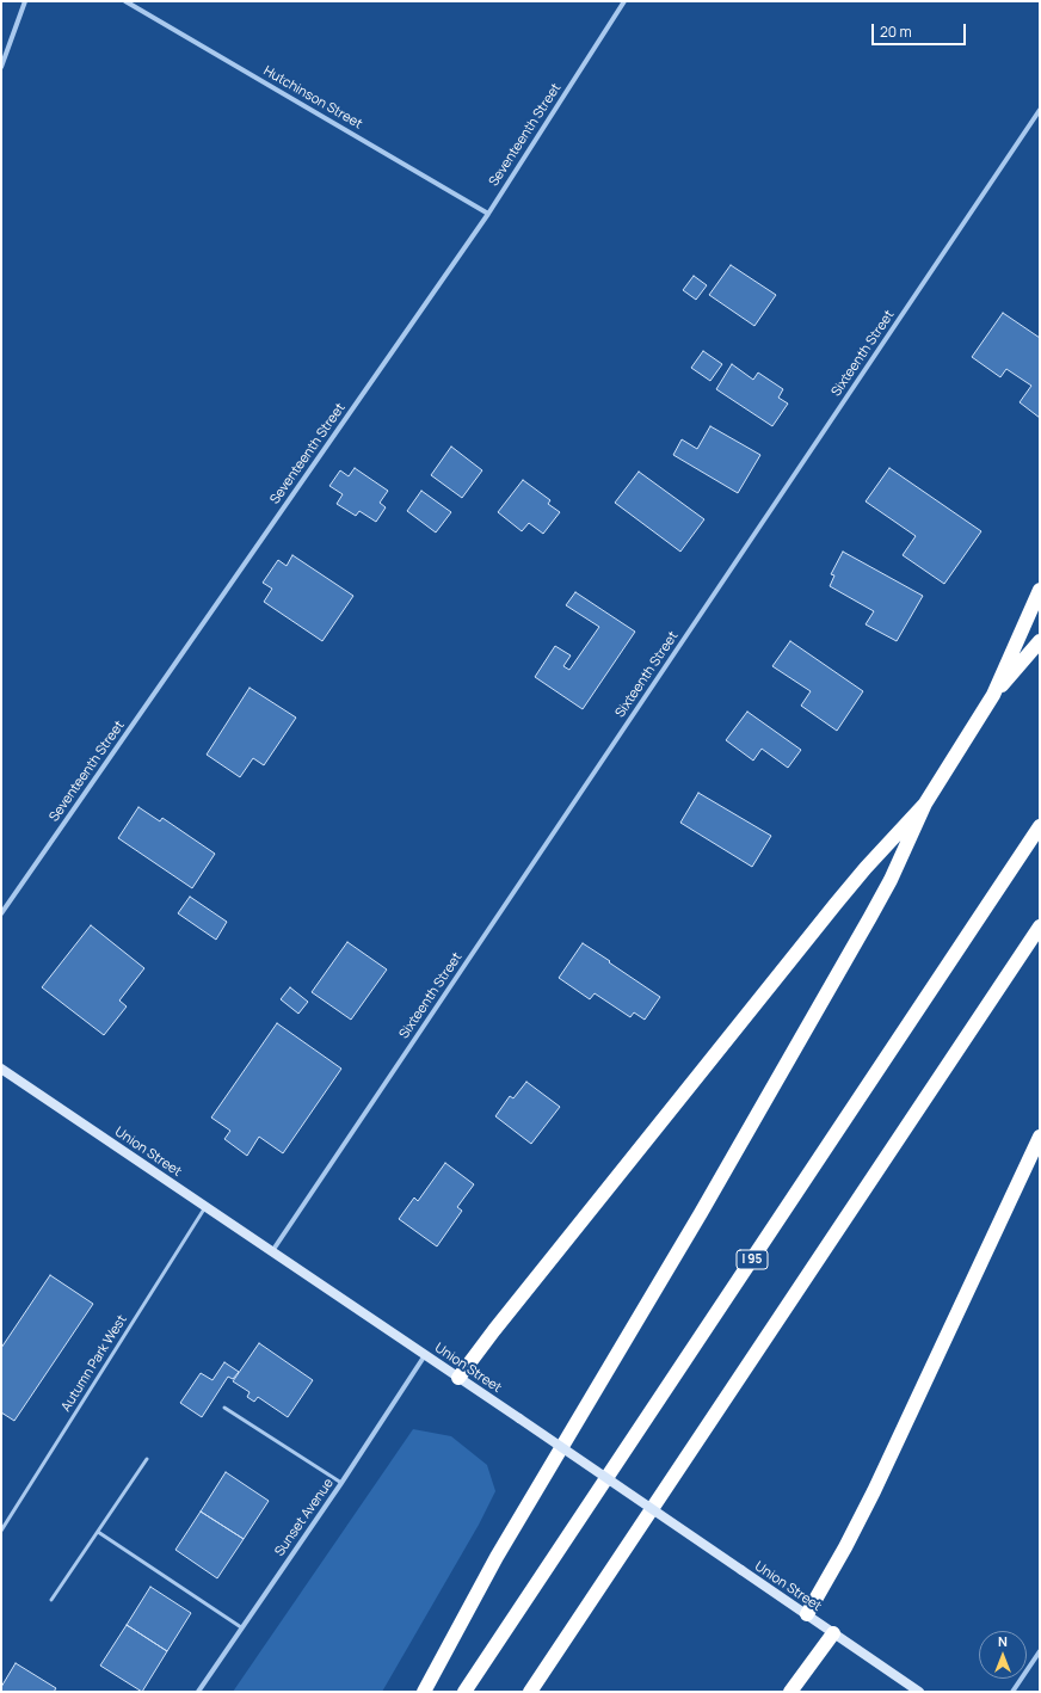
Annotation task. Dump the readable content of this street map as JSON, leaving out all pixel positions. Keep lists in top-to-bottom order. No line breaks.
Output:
{"streets":{"highway":["I 95"],"main road":["Union Street"],"street":["Hutchinson Street","Seventeenth Street","Sixteenth Street","Sunset Avenue"],"lane":["Autumn Park West"]},"crossings":[["Hutchinson Street","Seventeenth Street"],["Sixteenth Street","Union Street"],["Union Street","Autumn Park West"],["Union Street","Sunset Avenue"]],"scale_bar":"20 m","north":"top"}
